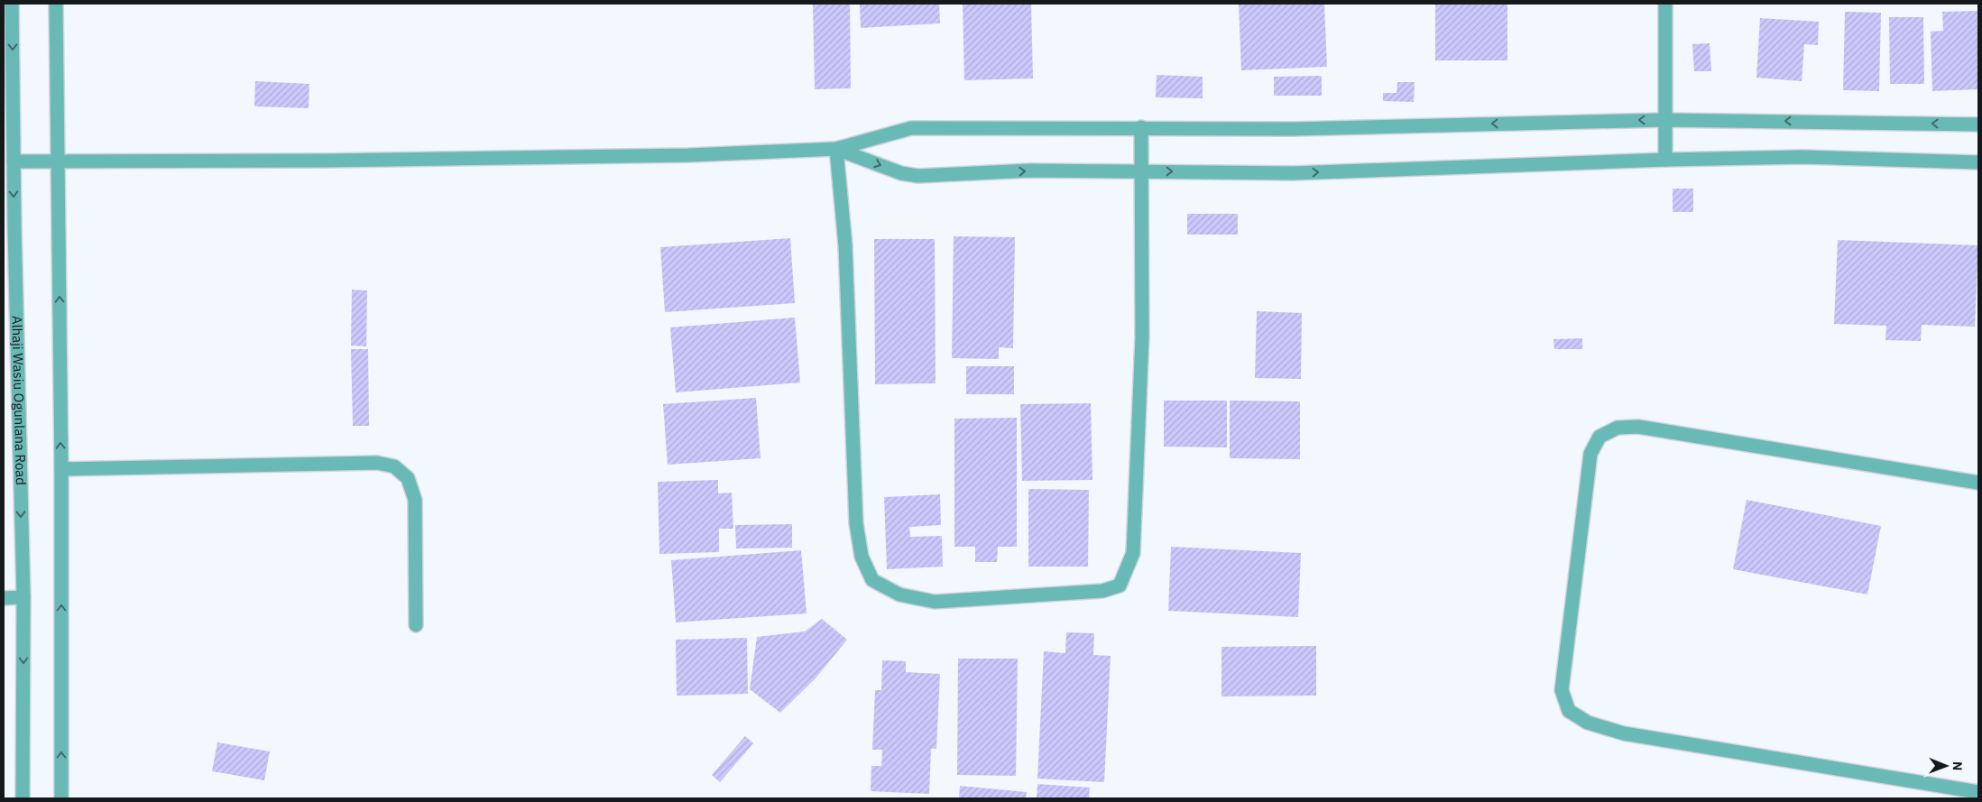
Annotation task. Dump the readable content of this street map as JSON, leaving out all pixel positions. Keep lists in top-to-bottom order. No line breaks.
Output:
{"streets":{"street":["Alhaji Wasiu Ogunlana Road"]},"north":"right"}
